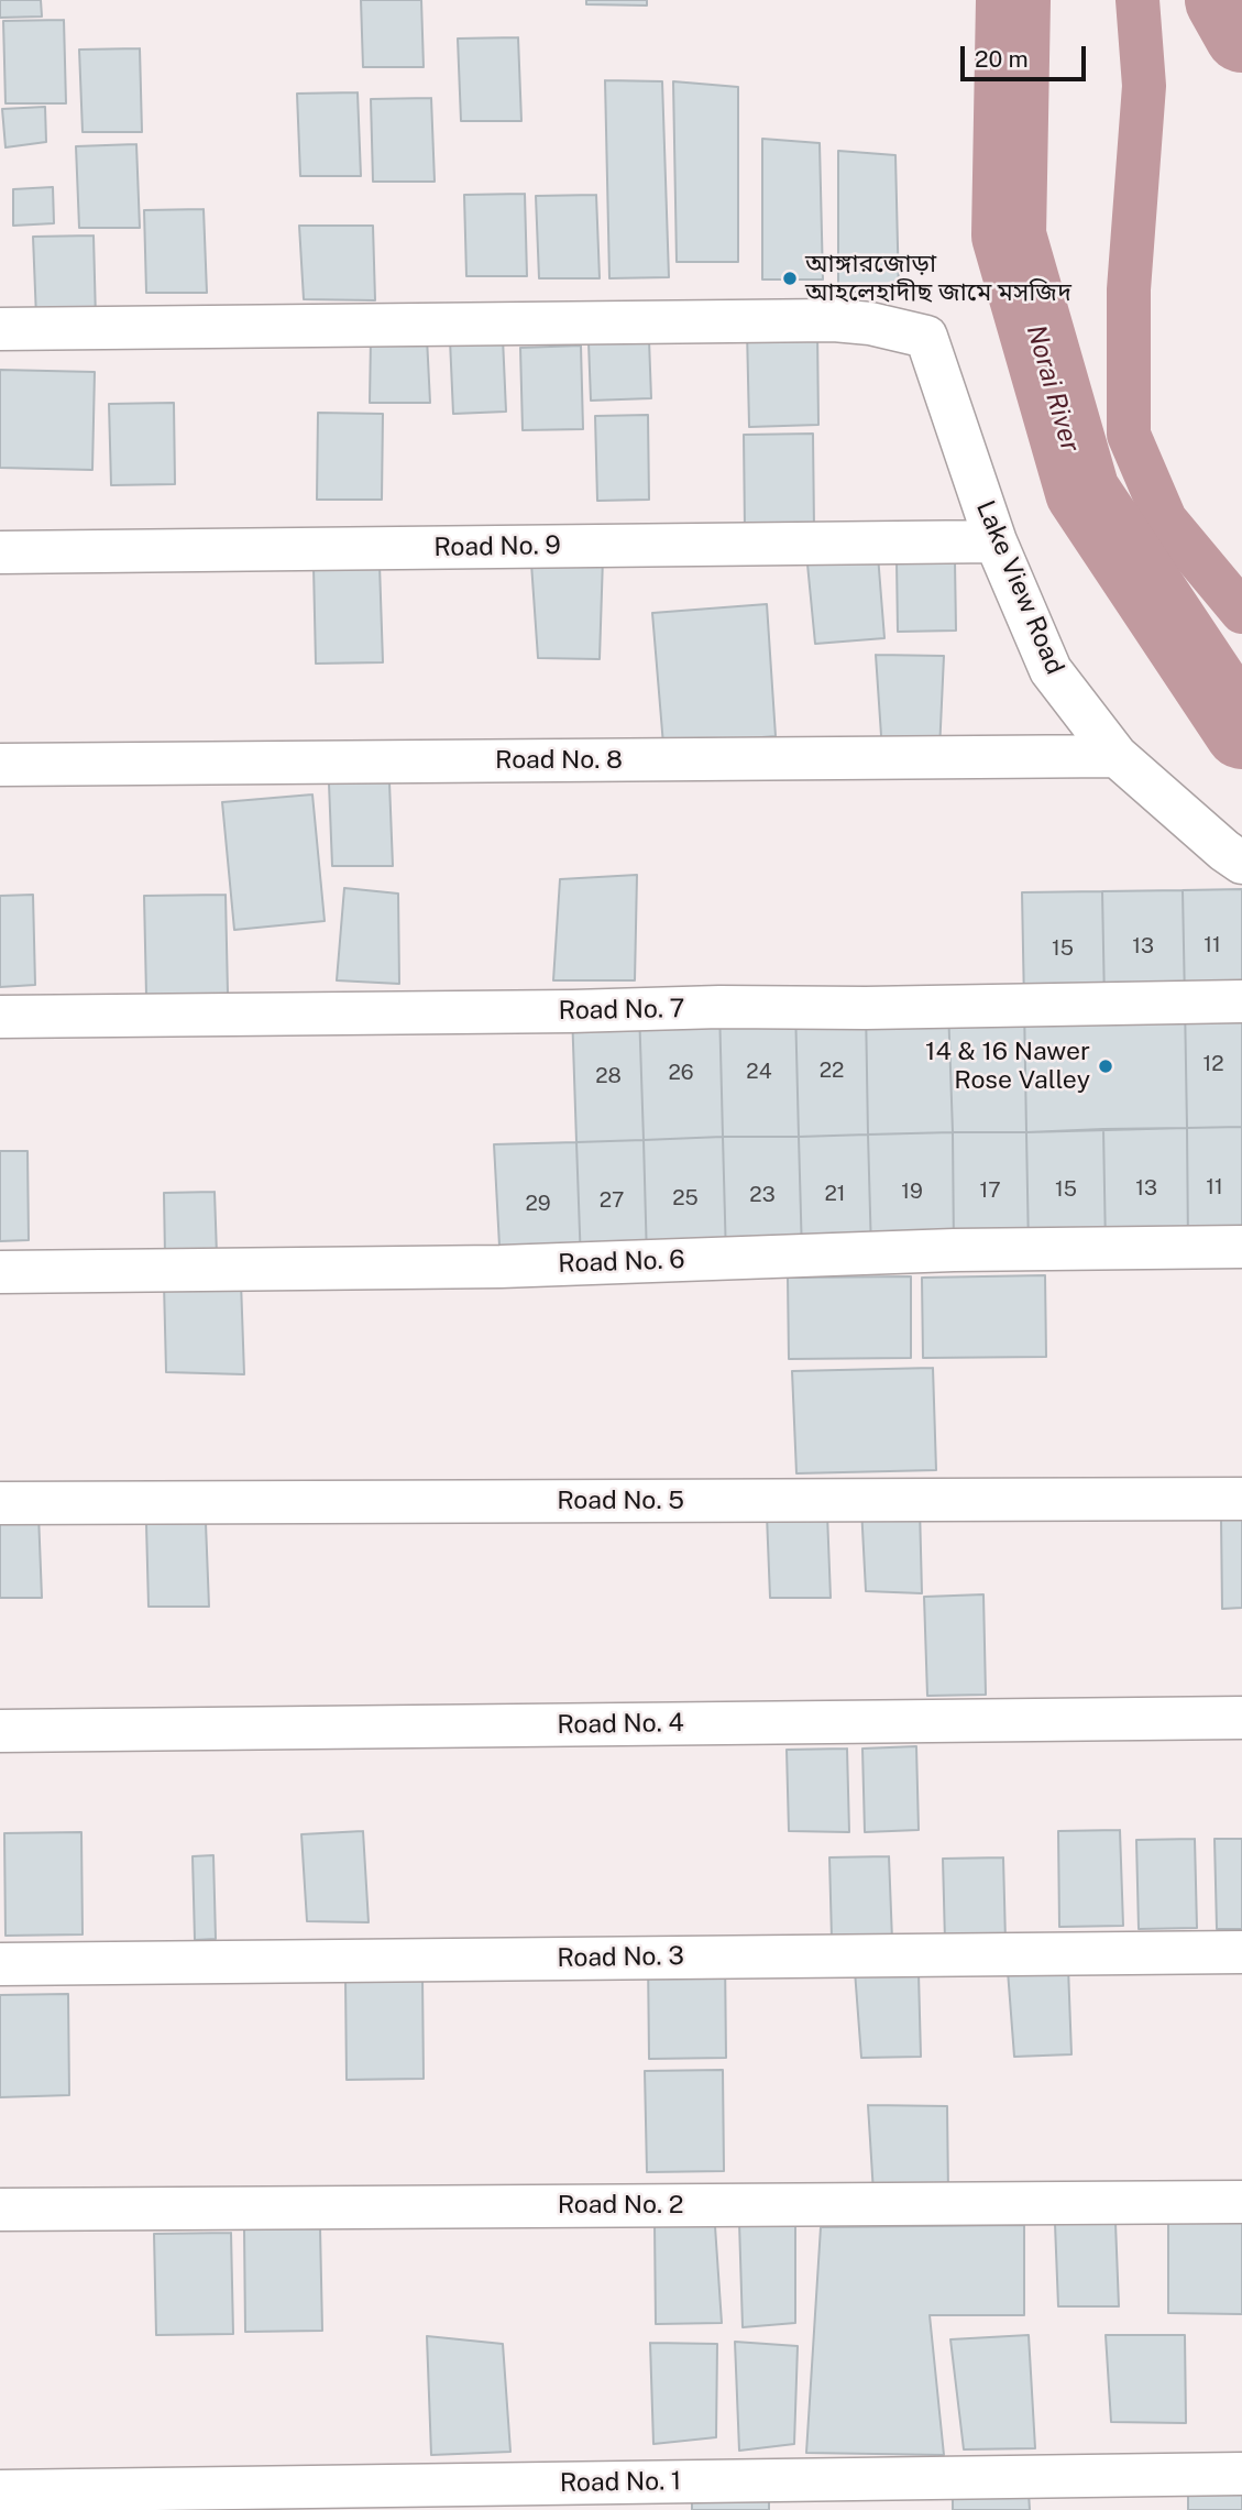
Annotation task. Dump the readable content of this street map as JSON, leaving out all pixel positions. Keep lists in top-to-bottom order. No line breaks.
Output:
{"streets":{"street":["Road No. 9","Lake View Road","Road No. 8","Road No. 7","Road No. 6","Road No. 5","Road No. 4","Road No. 3","Road No. 2","Road No. 1"]},"crossings":[["Road No. 9","Lake View Road"],["Lake View Road","Road No. 8"]],"water":["Norai River"],"places":["আঙ্গারজোড়া আহলেহাদীছ জামে মসজিদ","14 & 16 Nawer Rose Valley"],"house_numbers":["11","13","15","12","22","24","26","28","11","13","15","17","19","21","23","25","27","29"],"scale_bar":"20 m"}
